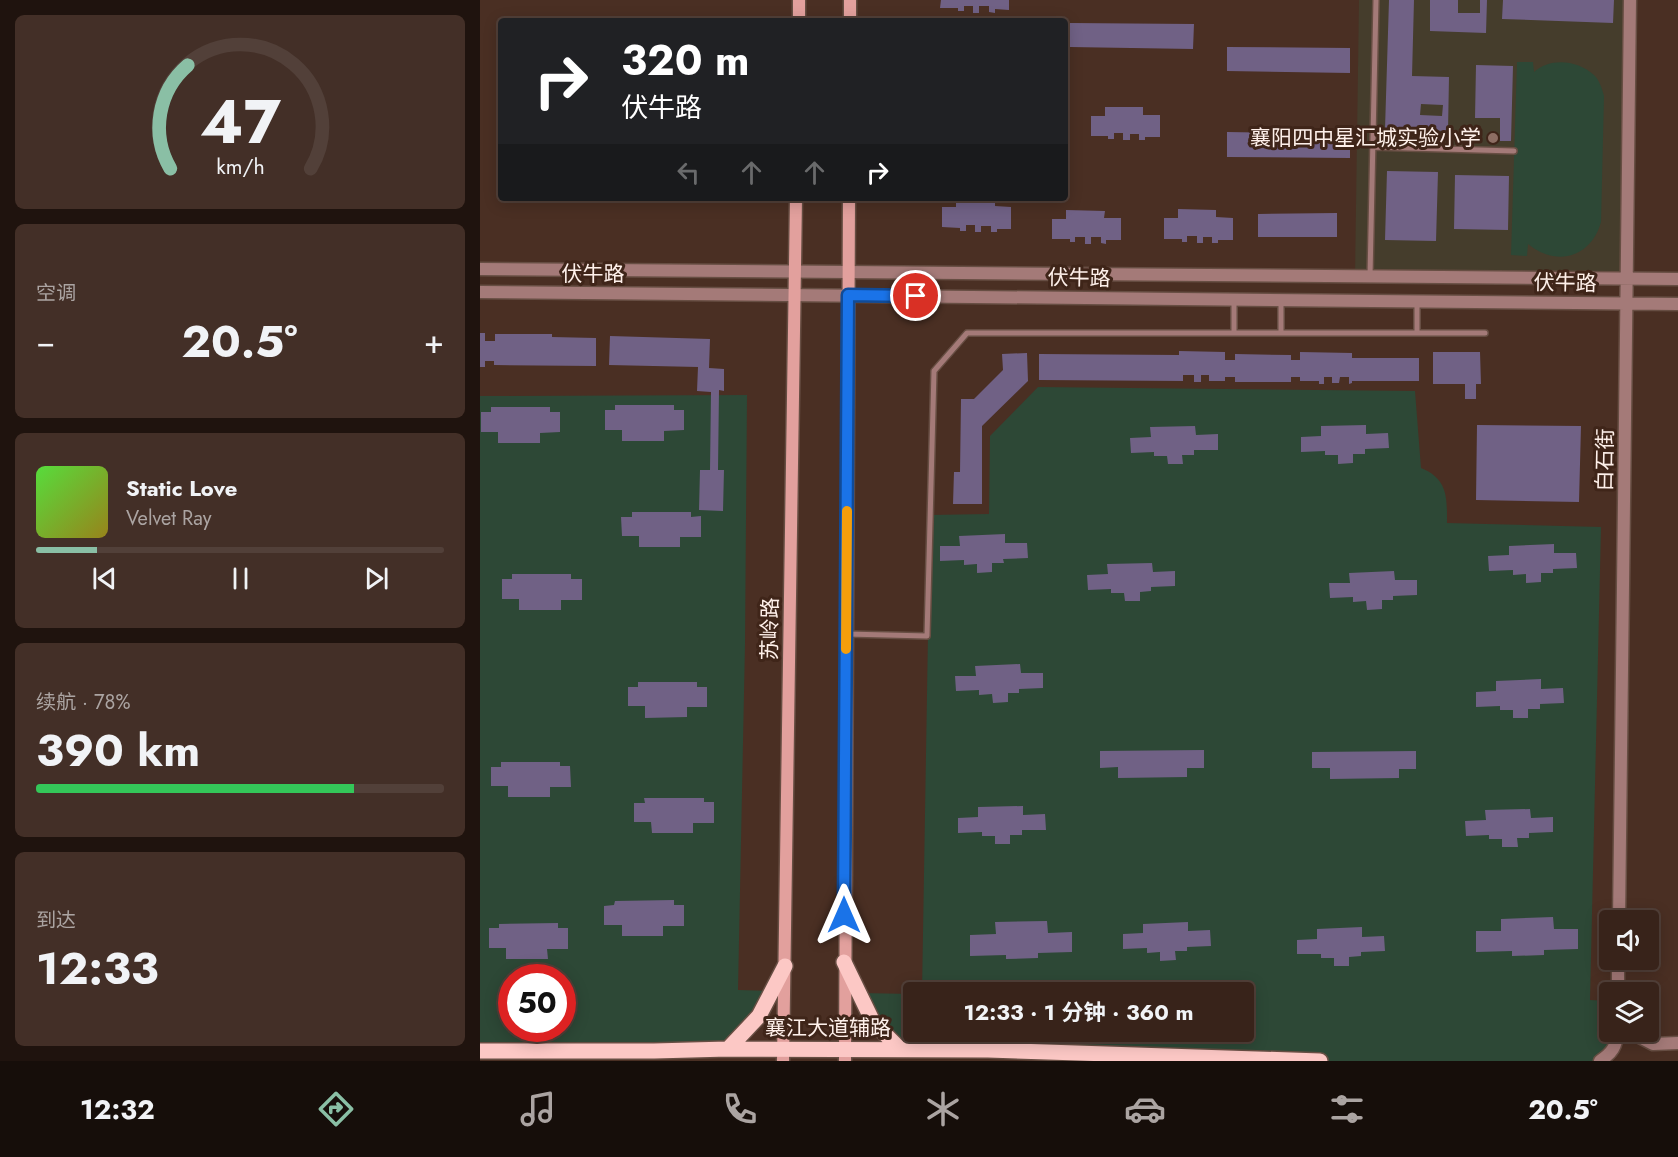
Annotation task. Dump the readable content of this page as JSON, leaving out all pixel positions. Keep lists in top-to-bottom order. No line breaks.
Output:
{"streets":{"main road":["苏岭路","襄江大道辅路"],"street":["伏牛路","白石街"]},"crossings":[["伏牛路","白石街"],["伏牛路","苏岭路"],["苏岭路","襄江大道辅路"]],"places":["襄阳四中星汇城实验小学"],"page":{"turn":["320 m","伏牛路"],"tile":["空调",["续航 · 78%","390 km"],["到达","12:33"]],"heat":["−","20.5°","+"],"song":["Static Love","Velvet Ray"],"limit":"50","trip":"12:33 · 1 分钟 · 360 m","tabs":["12:32","20.5°"],"gauge":["47","km/h"]}}
